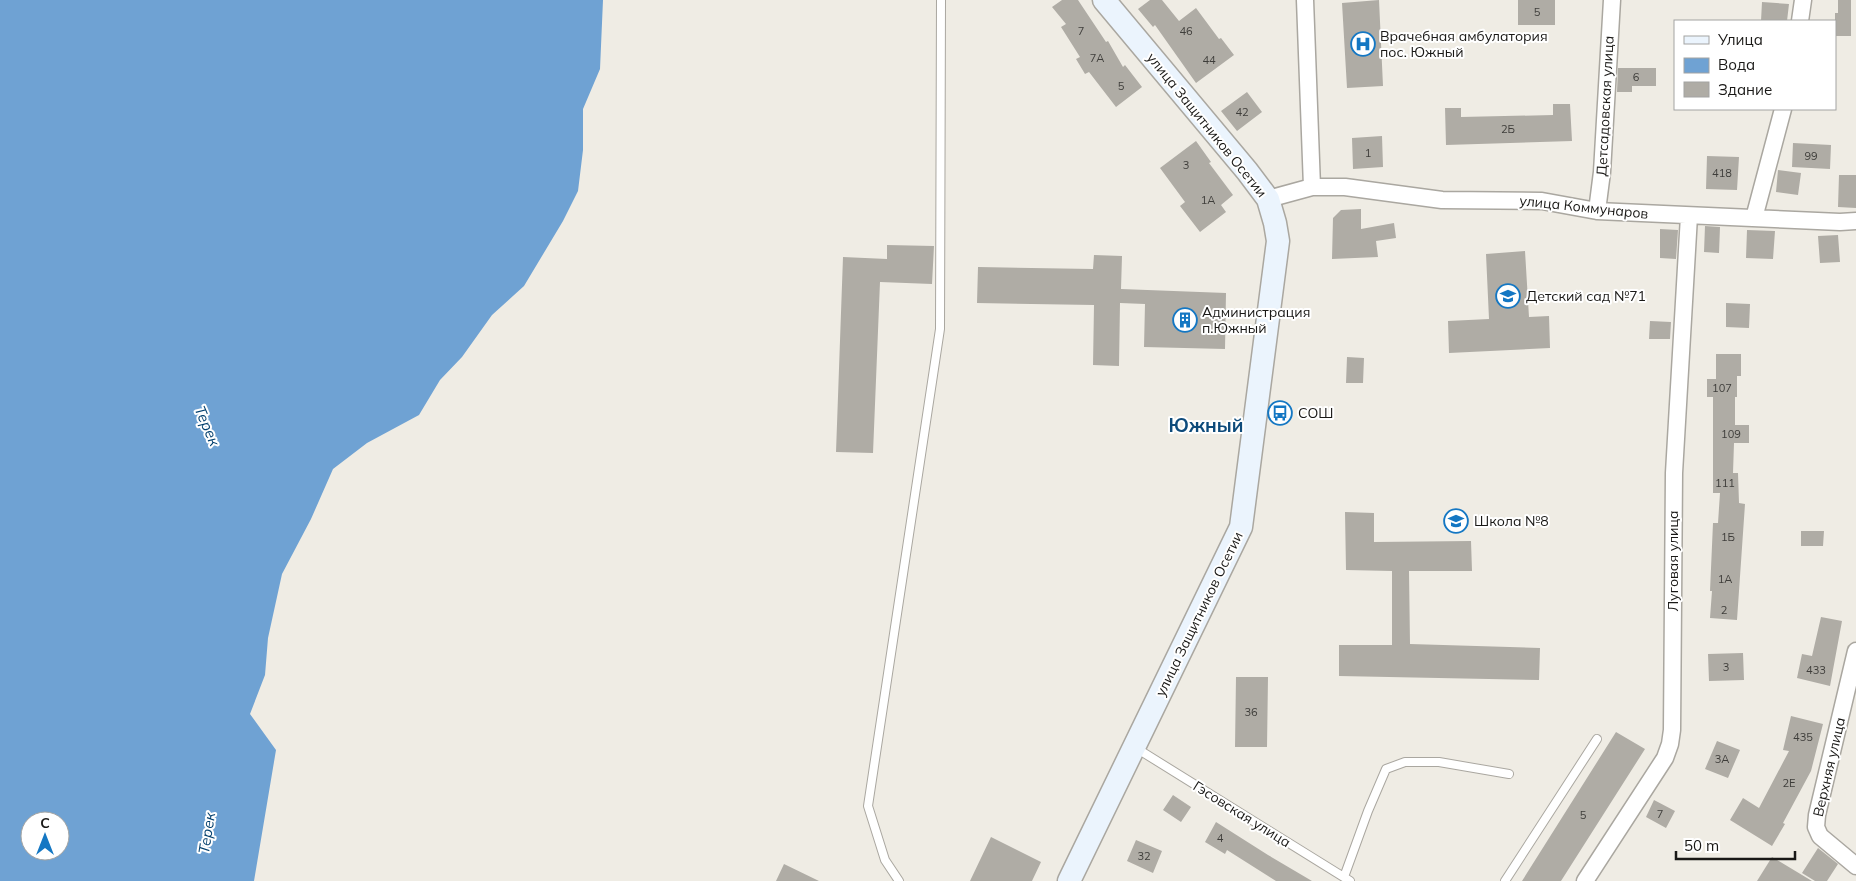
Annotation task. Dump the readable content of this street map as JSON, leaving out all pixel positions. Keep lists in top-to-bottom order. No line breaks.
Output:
{"streets":{"street":["Детсадовская улица","улица Защитников Осетии","улица Коммунаров","Луговая улица","Верхняя улица"],"lane":["Гэсовская улица"]},"crossings":[["Детсадовская улица","улица Коммунаров"],["улица Защитников Осетии","улица Коммунаров"],["улица Защитников Осетии","Гэсовская улица"],["улица Коммунаров","Луговая улица"]],"districts":["Южный"],"water":["Терек"],"places":{"hospital":["Врачебная амбулатория пос. Южный"],"school or university":["Детский сад №71","Школа №8"],"building":["Администрация п.Южный"],"bus stop":["СОШ"]},"house_numbers":["5","7","46","7А","44","6","5","42","2Б","1","99","3","418","1А","107","109","111","1Б","1А","2","3","433","36","435","3А","2Е","7","5","4","32"],"legend":["Улица","Вода","Здание"],"scale_bar":"50 m","north":"top"}
